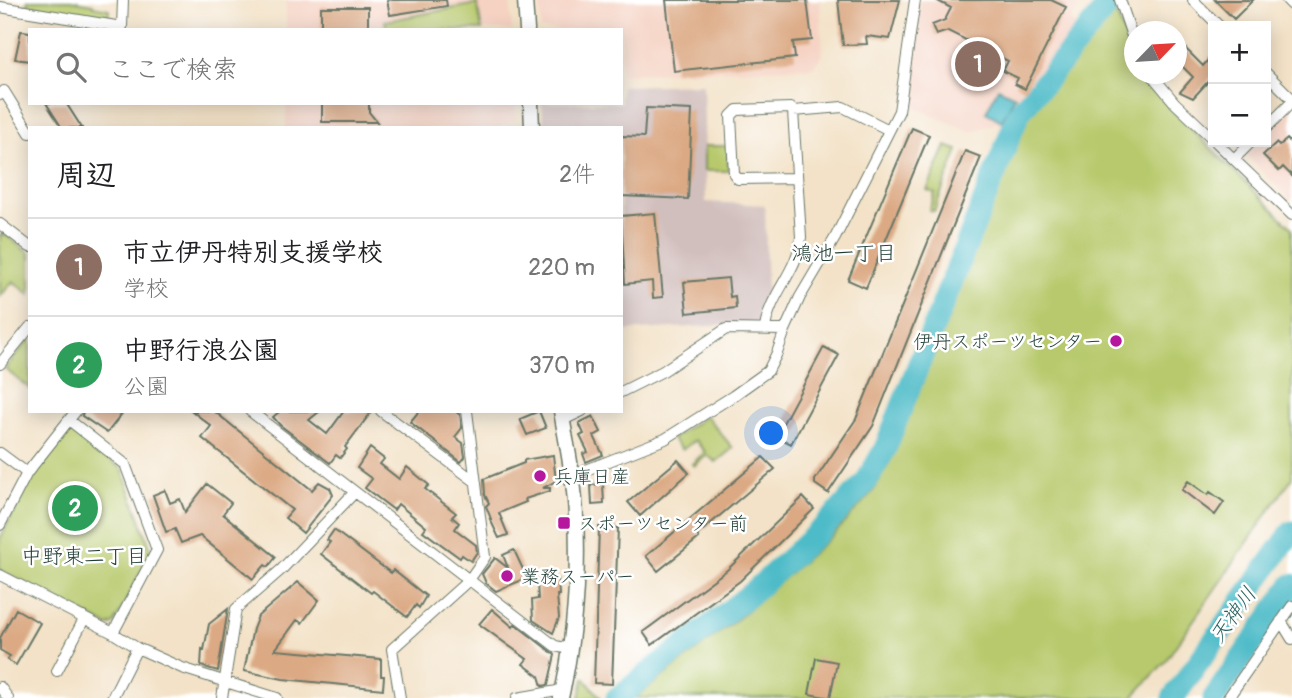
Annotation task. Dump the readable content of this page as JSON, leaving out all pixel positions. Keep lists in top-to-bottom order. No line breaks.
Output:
{"districts":["鴻池一丁目","中野東二丁目"],"water":["天神川"],"places":{"other":["伊丹スポーツセンター","兵庫日産","業務スーパー"],"transit":["スポーツセンター前"]},"north":"top right","page":{"map_buttons":["+","−"],"search":"ここで検索","pins":["1","2"],"heading":["周辺","2件"],"list":[{"mark":"1","name":"市立伊丹特別支援学校","note":"学校","value":"220 m"},{"mark":"2","name":"中野行浪公園","note":"公園","value":"370 m"}]}}
